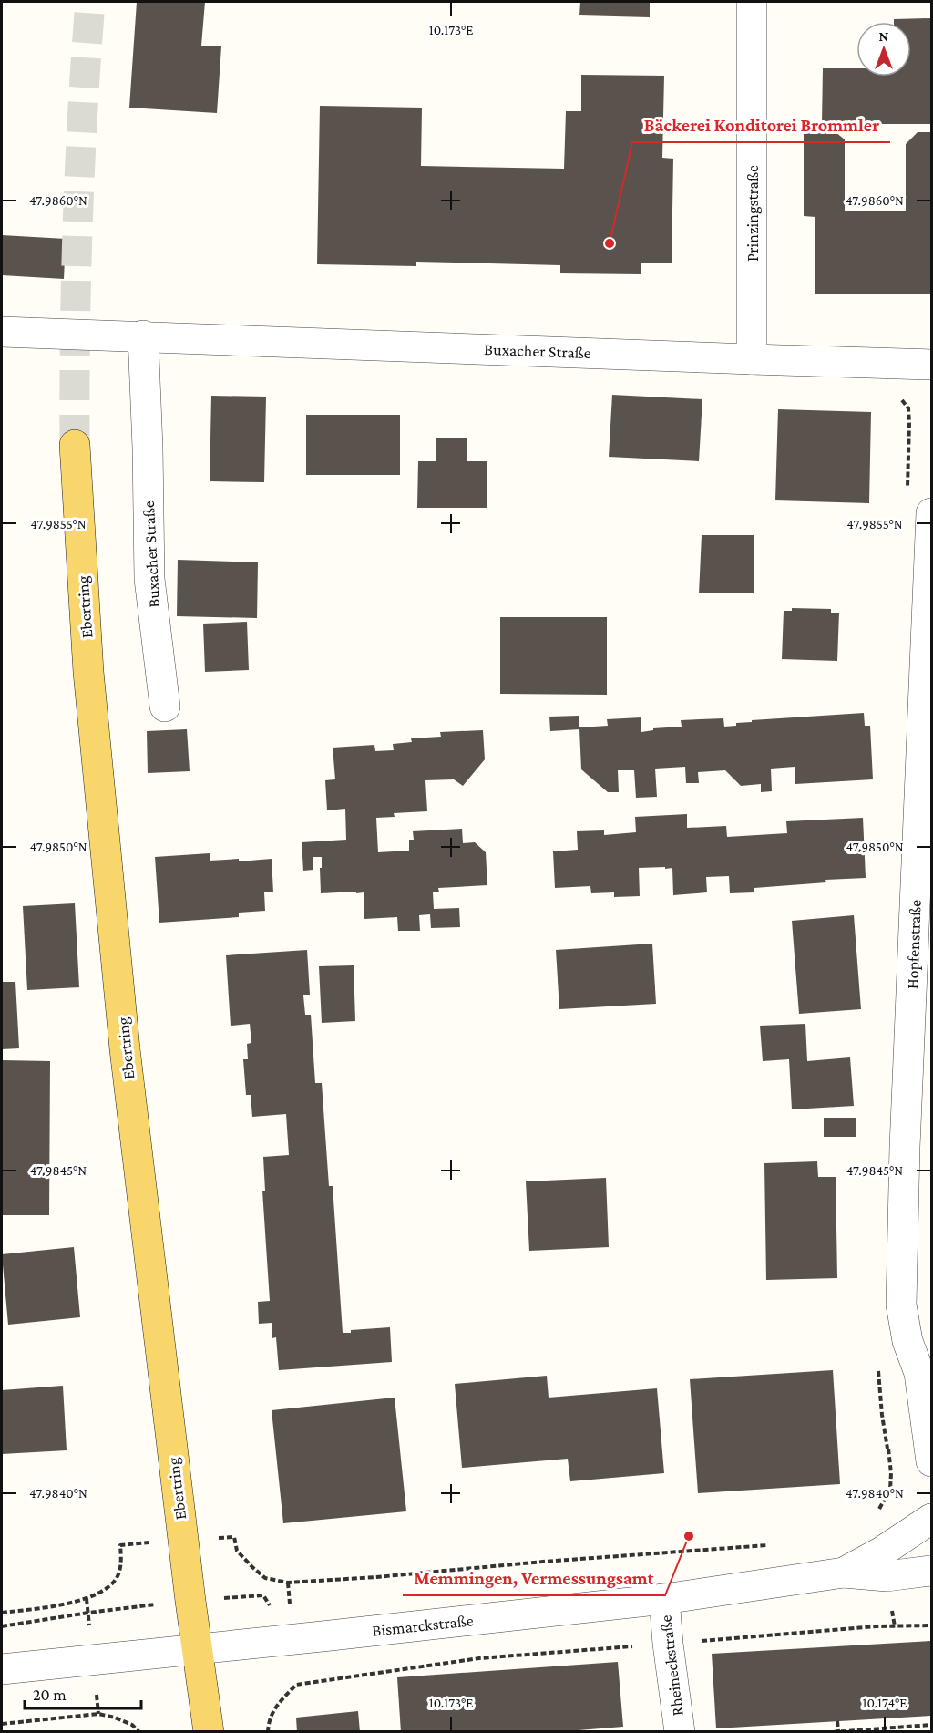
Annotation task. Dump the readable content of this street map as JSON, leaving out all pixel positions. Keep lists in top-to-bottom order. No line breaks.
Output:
{"streets":{"main road":["Ebertring"],"street":["Prinzingstraße","Buxacher Straße","Hopfenstraße","Bismarckstraße","Rheineckstraße"]},"crossings":[["Prinzingstraße","Buxacher Straße"],["Ebertring","Bismarckstraße"],["Bismarckstraße","Rheineckstraße"]],"places":["Bäckerei Konditorei Brommler","Memmingen, Vermessungsamt"],"scale_bar":"20 m","north":"top","coordinates":["10.173°E","47.9860°N","47.9855°N","47.9850°N","47.9845°N","47.9840°N","10.174°E"]}
